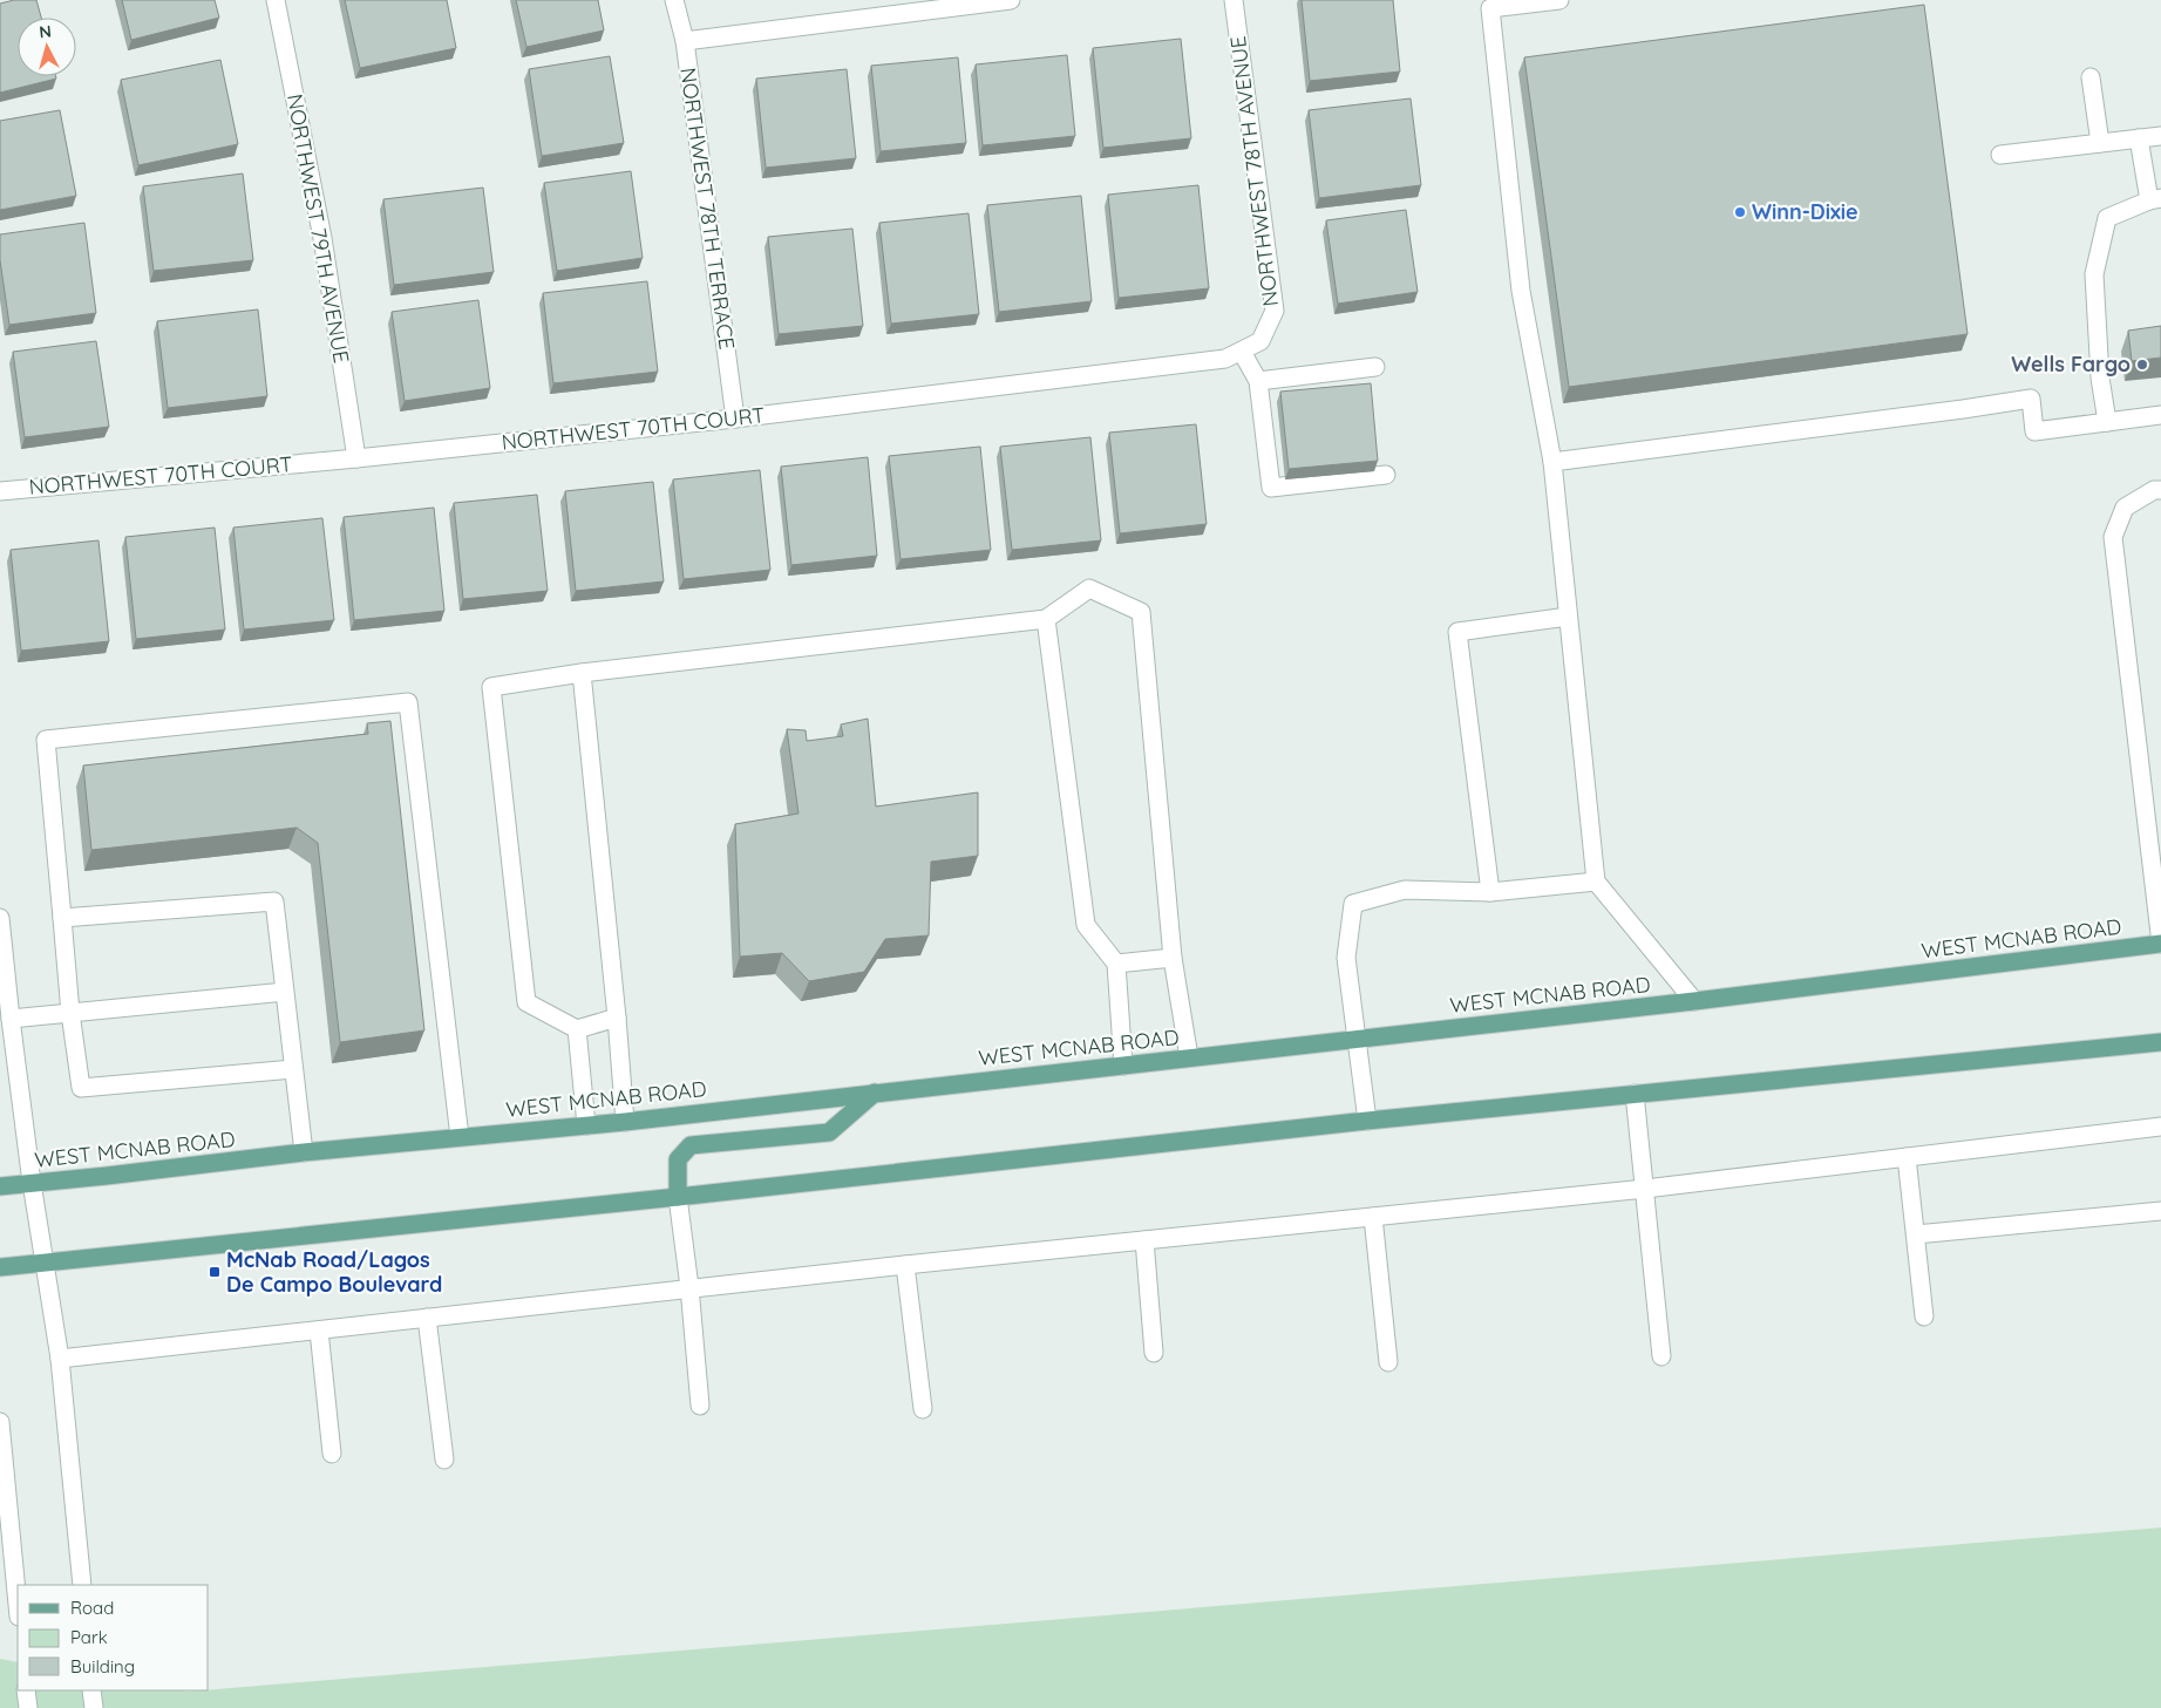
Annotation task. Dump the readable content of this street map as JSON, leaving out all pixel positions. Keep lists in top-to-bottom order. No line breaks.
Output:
{"streets":{"main road":["WEST MCNAB ROAD"],"street":["NORTHWEST 78TH AVENUE","NORTHWEST 78TH TERRACE","NORTHWEST 79TH AVENUE","NORTHWEST 70TH COURT"]},"crossings":[["NORTHWEST 78TH AVENUE","NORTHWEST 70TH COURT"],["NORTHWEST 78TH TERRACE","NORTHWEST 70TH COURT"],["NORTHWEST 79TH AVENUE","NORTHWEST 70TH COURT"]],"places":{"other":["Winn-Dixie","Wells Fargo"],"transit":["McNab Road/Lagos De Campo Boulevard"]},"legend":["Road","Park","Building"],"north":"top"}
